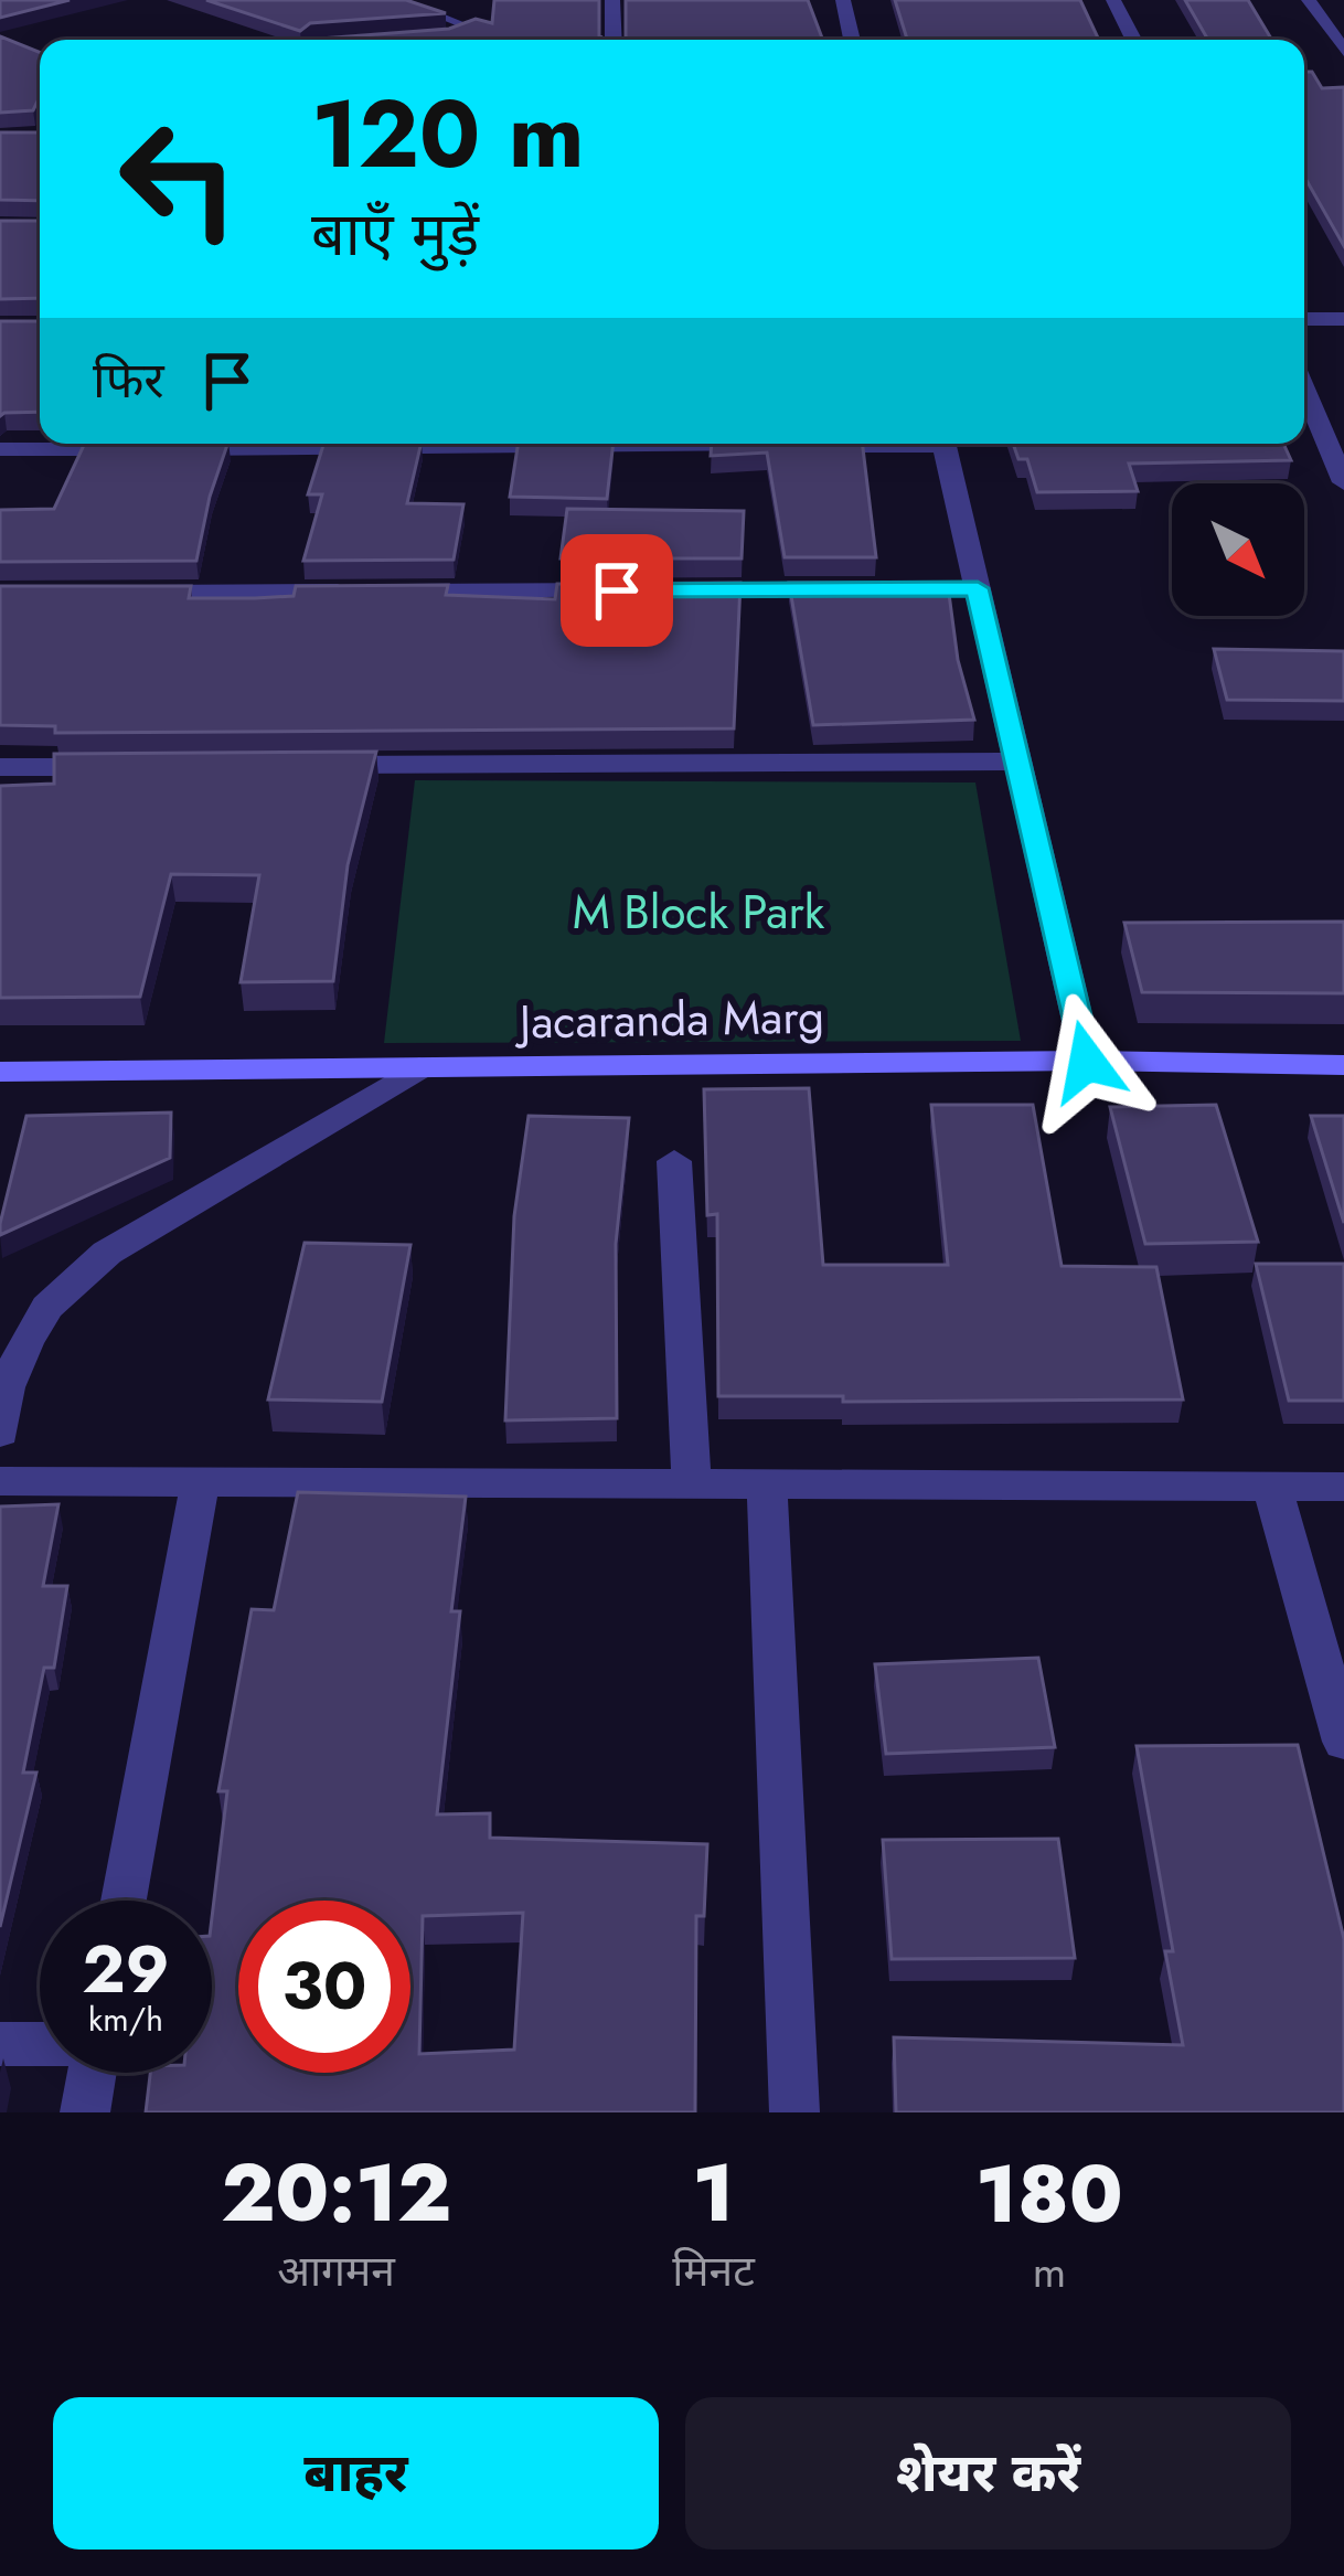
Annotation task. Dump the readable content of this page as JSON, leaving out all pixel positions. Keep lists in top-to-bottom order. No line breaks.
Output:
{"streets":{"street":["Jacaranda Marg"]},"parks":["M Block Park"],"north":"bottom right","page":{"turn":["120 m","बाएँ मुड़ें"],"then":"फिर","speed":"29 km/h","limit":"30","eta":["20:12","आगमन","1","मिनट","180","m"],"buttons":["बाहर","शेयर करें"]}}
